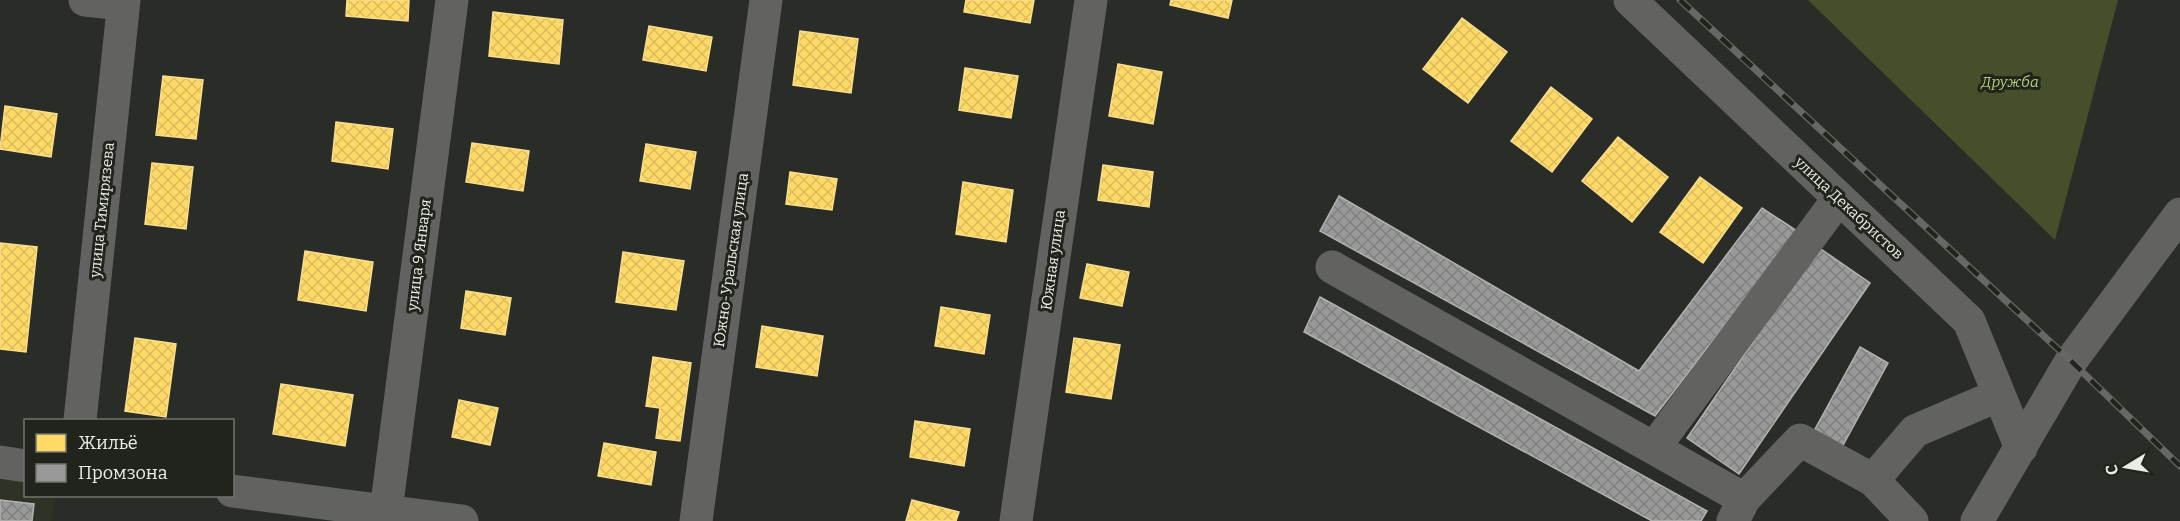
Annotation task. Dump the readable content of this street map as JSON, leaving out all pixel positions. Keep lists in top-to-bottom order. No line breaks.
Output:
{"streets":{"street":["улица Декабристов","улица Тимирязева","улица 9 Января","Южно-Уральская улица","Южная улица"]},"parks":["Дружба"],"legend":["Жильё","Промзона"],"north":"left"}
